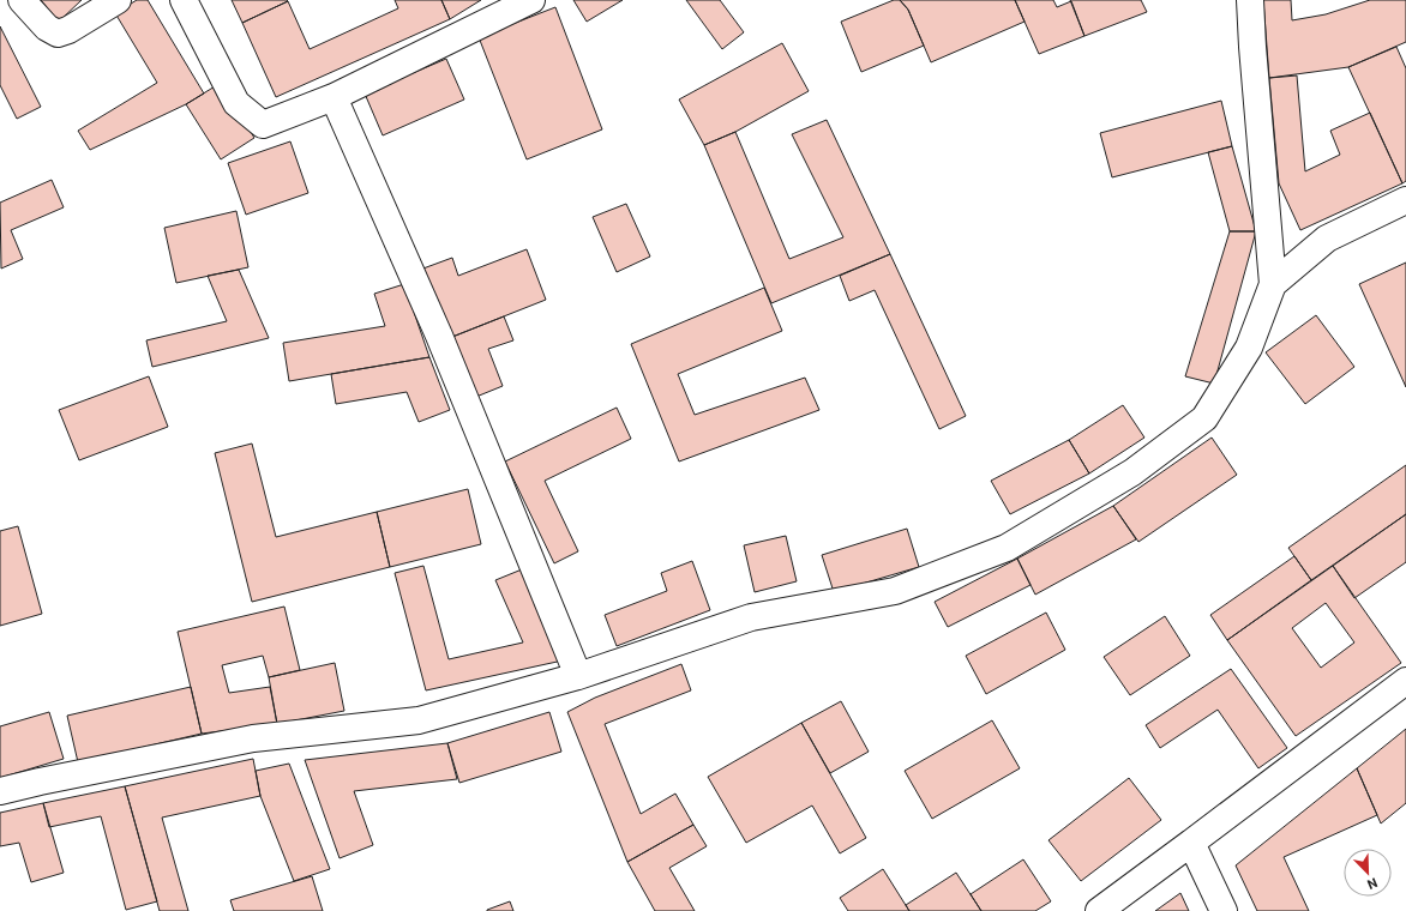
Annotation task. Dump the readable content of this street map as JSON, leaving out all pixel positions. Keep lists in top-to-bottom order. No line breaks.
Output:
{"north":"bottom right"}
